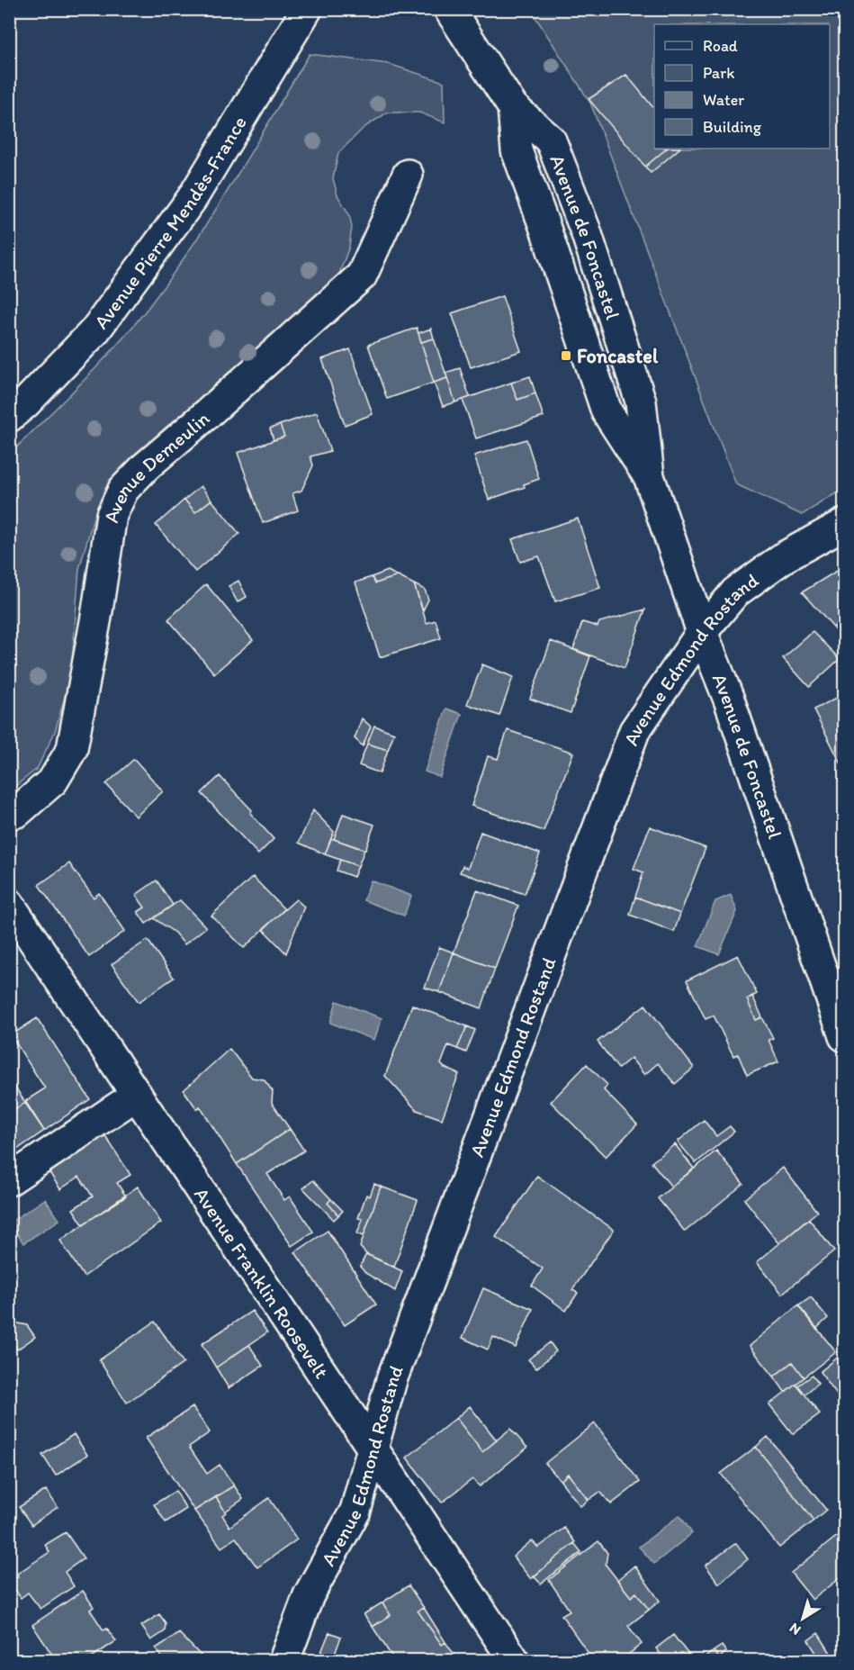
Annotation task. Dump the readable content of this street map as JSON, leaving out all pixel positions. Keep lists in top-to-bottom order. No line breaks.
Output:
{"streets":{"street":["Avenue Pierre Mendès-France","Avenue de Foncastel","Avenue Demeulin","Avenue Edmond Rostand","Avenue Franklin Roosevelt"]},"crossings":[["Avenue de Foncastel","Avenue Edmond Rostand"],["Avenue Edmond Rostand","Avenue Franklin Roosevelt"]],"places":{"transit":["Foncastel"]},"legend":["Road","Park","Water","Building"],"north":"bottom left"}
